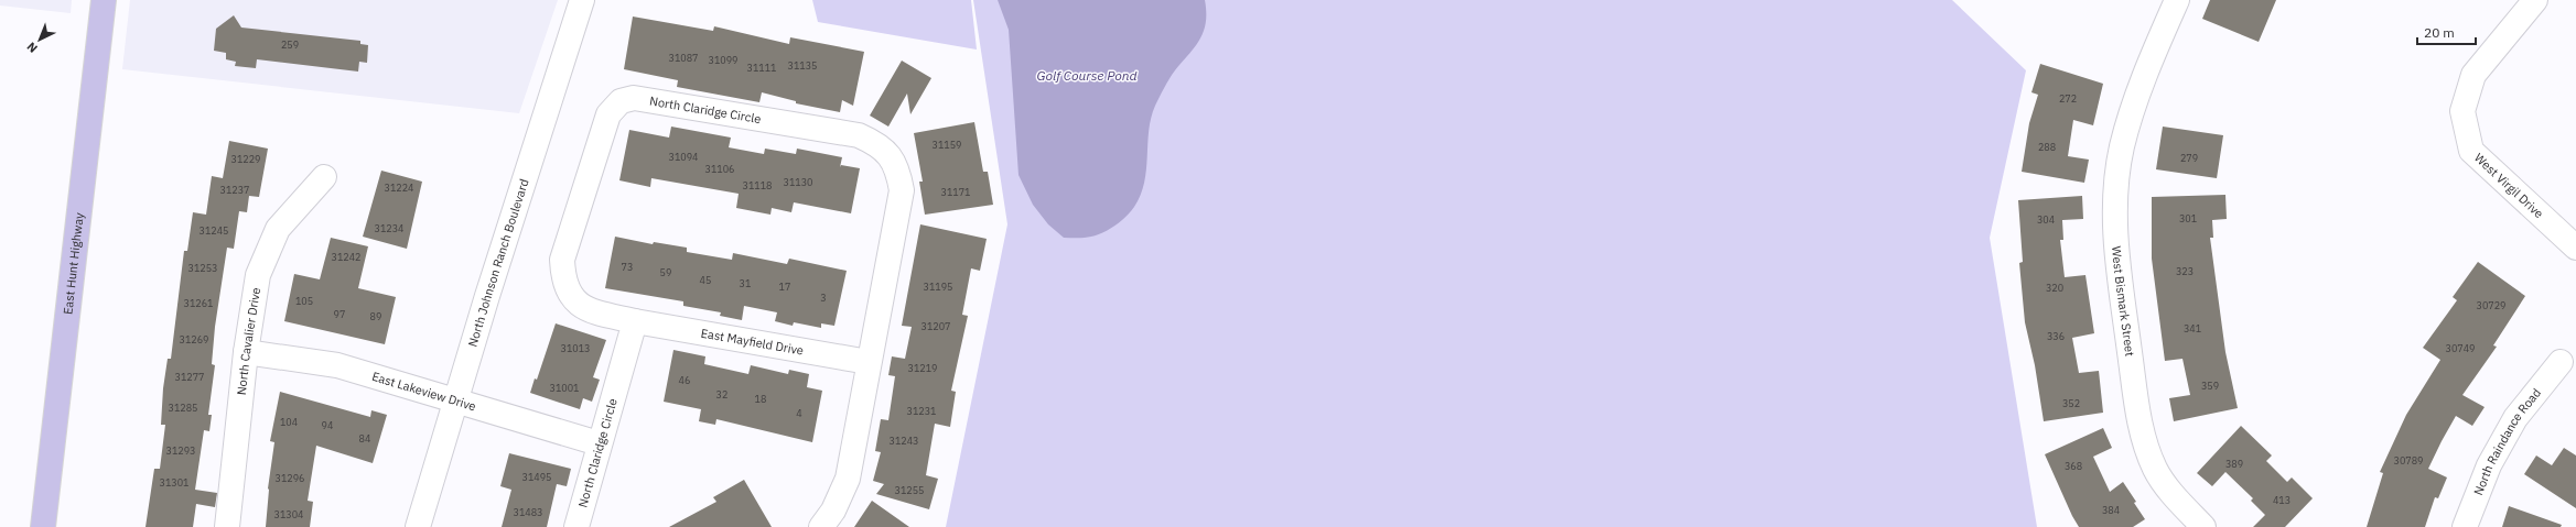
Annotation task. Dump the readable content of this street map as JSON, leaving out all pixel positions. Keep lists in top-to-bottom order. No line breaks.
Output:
{"streets":{"main road":["East Hunt Highway"],"street":["North Claridge Circle","West Virgil Drive","North Johnson Ranch Boulevard","West Bismark Street","East Mayfield Drive","North Cavalier Drive","East Lakeview Drive","North Raindance Road"]},"crossings":[["North Claridge Circle","East Mayfield Drive"],["North Claridge Circle","East Lakeview Drive"],["North Johnson Ranch Boulevard","East Lakeview Drive"],["North Cavalier Drive","East Lakeview Drive"]],"water":["Golf Course Pond"],"house_numbers":["259","31087","31099","31135","31111","272","31159","288","31094","279","31229","31106","31130","31118","31224","31237","31171","301","304","31234","31245","31242","73","31253","323","59","45","31","17","31195","320","3","105","31261","30729","97","89","31207","341","336","31269","31013","30749","31219","31277","46","359","31001","32","18","352","31285","31231","4","104","94","84","31243","31293","30789","389","368","31495","31296","31301","31255","413","384","31483","31304"],"scale_bar":"20 m","north":"bottom left"}
